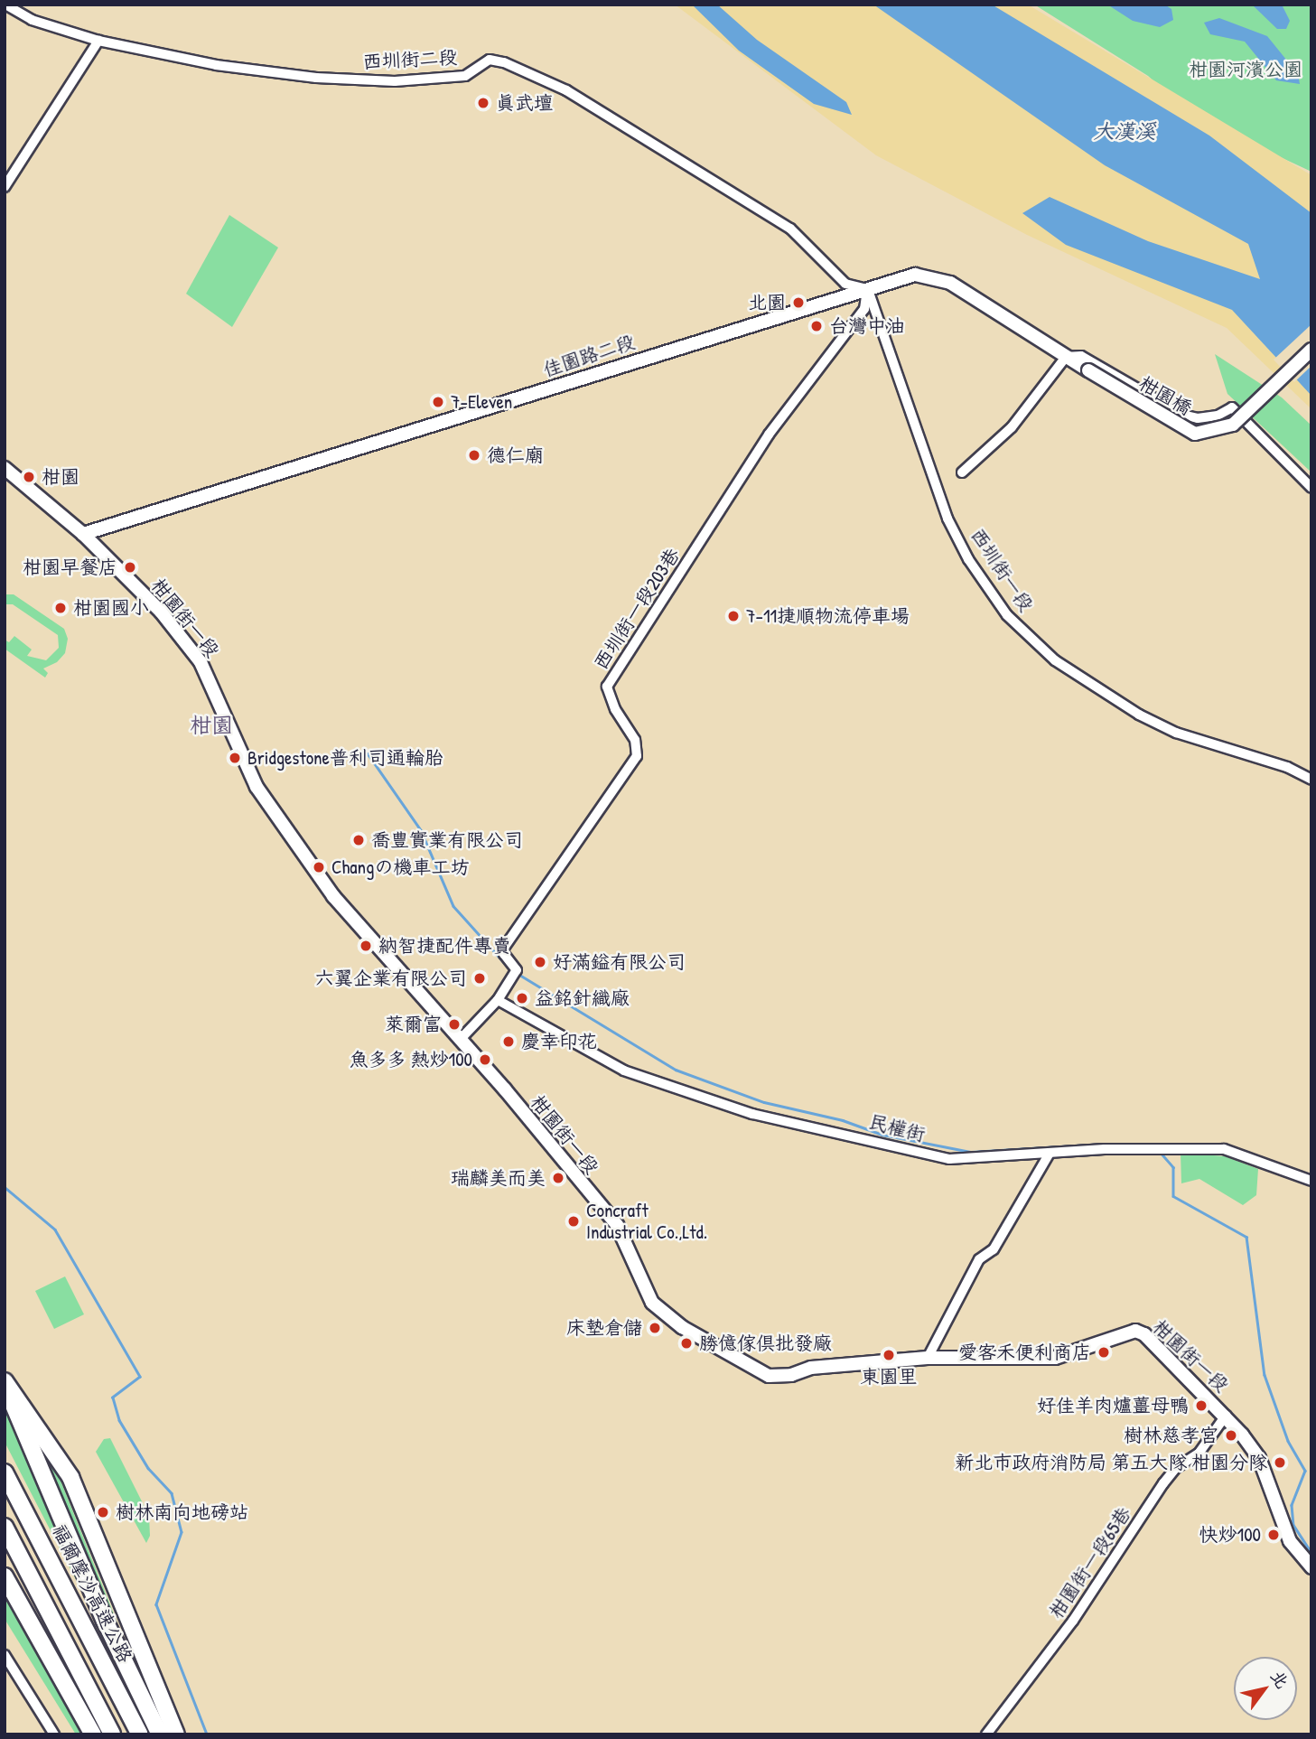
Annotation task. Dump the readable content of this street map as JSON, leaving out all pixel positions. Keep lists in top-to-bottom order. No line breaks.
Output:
{"streets":{"highway":["福爾摩沙高速公路"],"street":["西圳街二段","佳園路二段","柑園橋","西圳街一段","西圳街一段203巷","柑園街一段","民權街","柑園街一段65巷"]},"crossings":[["西圳街二段","佳園路二段"],["西圳街二段","西圳街一段"],["西圳街二段","西圳街一段203巷"],["佳園路二段","柑園橋"],["佳園路二段","西圳街一段"],["佳園路二段","西圳街一段203巷"],["佳園路二段","柑園街一段"],["西圳街一段","西圳街一段203巷"],["西圳街一段203巷","柑園街一段"],["西圳街一段203巷","民權街"],["柑園街一段","柑園街一段65巷"]],"districts":["柑園"],"water":["大漢溪"],"parks":["柑園河濱公園"],"places":["真武壇","北園","台灣中油","7-Eleven","德仁廟","柑園","柑園早餐店","柑園國小","7-11捷順物流停車場","Bridgestone普利司通輪胎","喬豊實業有限公司","Changの機車工坊","納智捷配件專賣","好滿鎰有限公司","六翼企業有限公司","益銘針織廠","萊爾富","慶幸印花","魚多多 熱炒100","瑞麟美而美","Concraft Industrial Co.,Ltd.","床墊倉儲","勝億傢俱批發廠","愛客禾便利商店","東園里","好佳羊肉爐薑母鴨","樹林慈孝宮","新北市政府消防局 第五大隊 柑園分隊","樹林南向地磅站","快炒100"],"north":"top right"}
